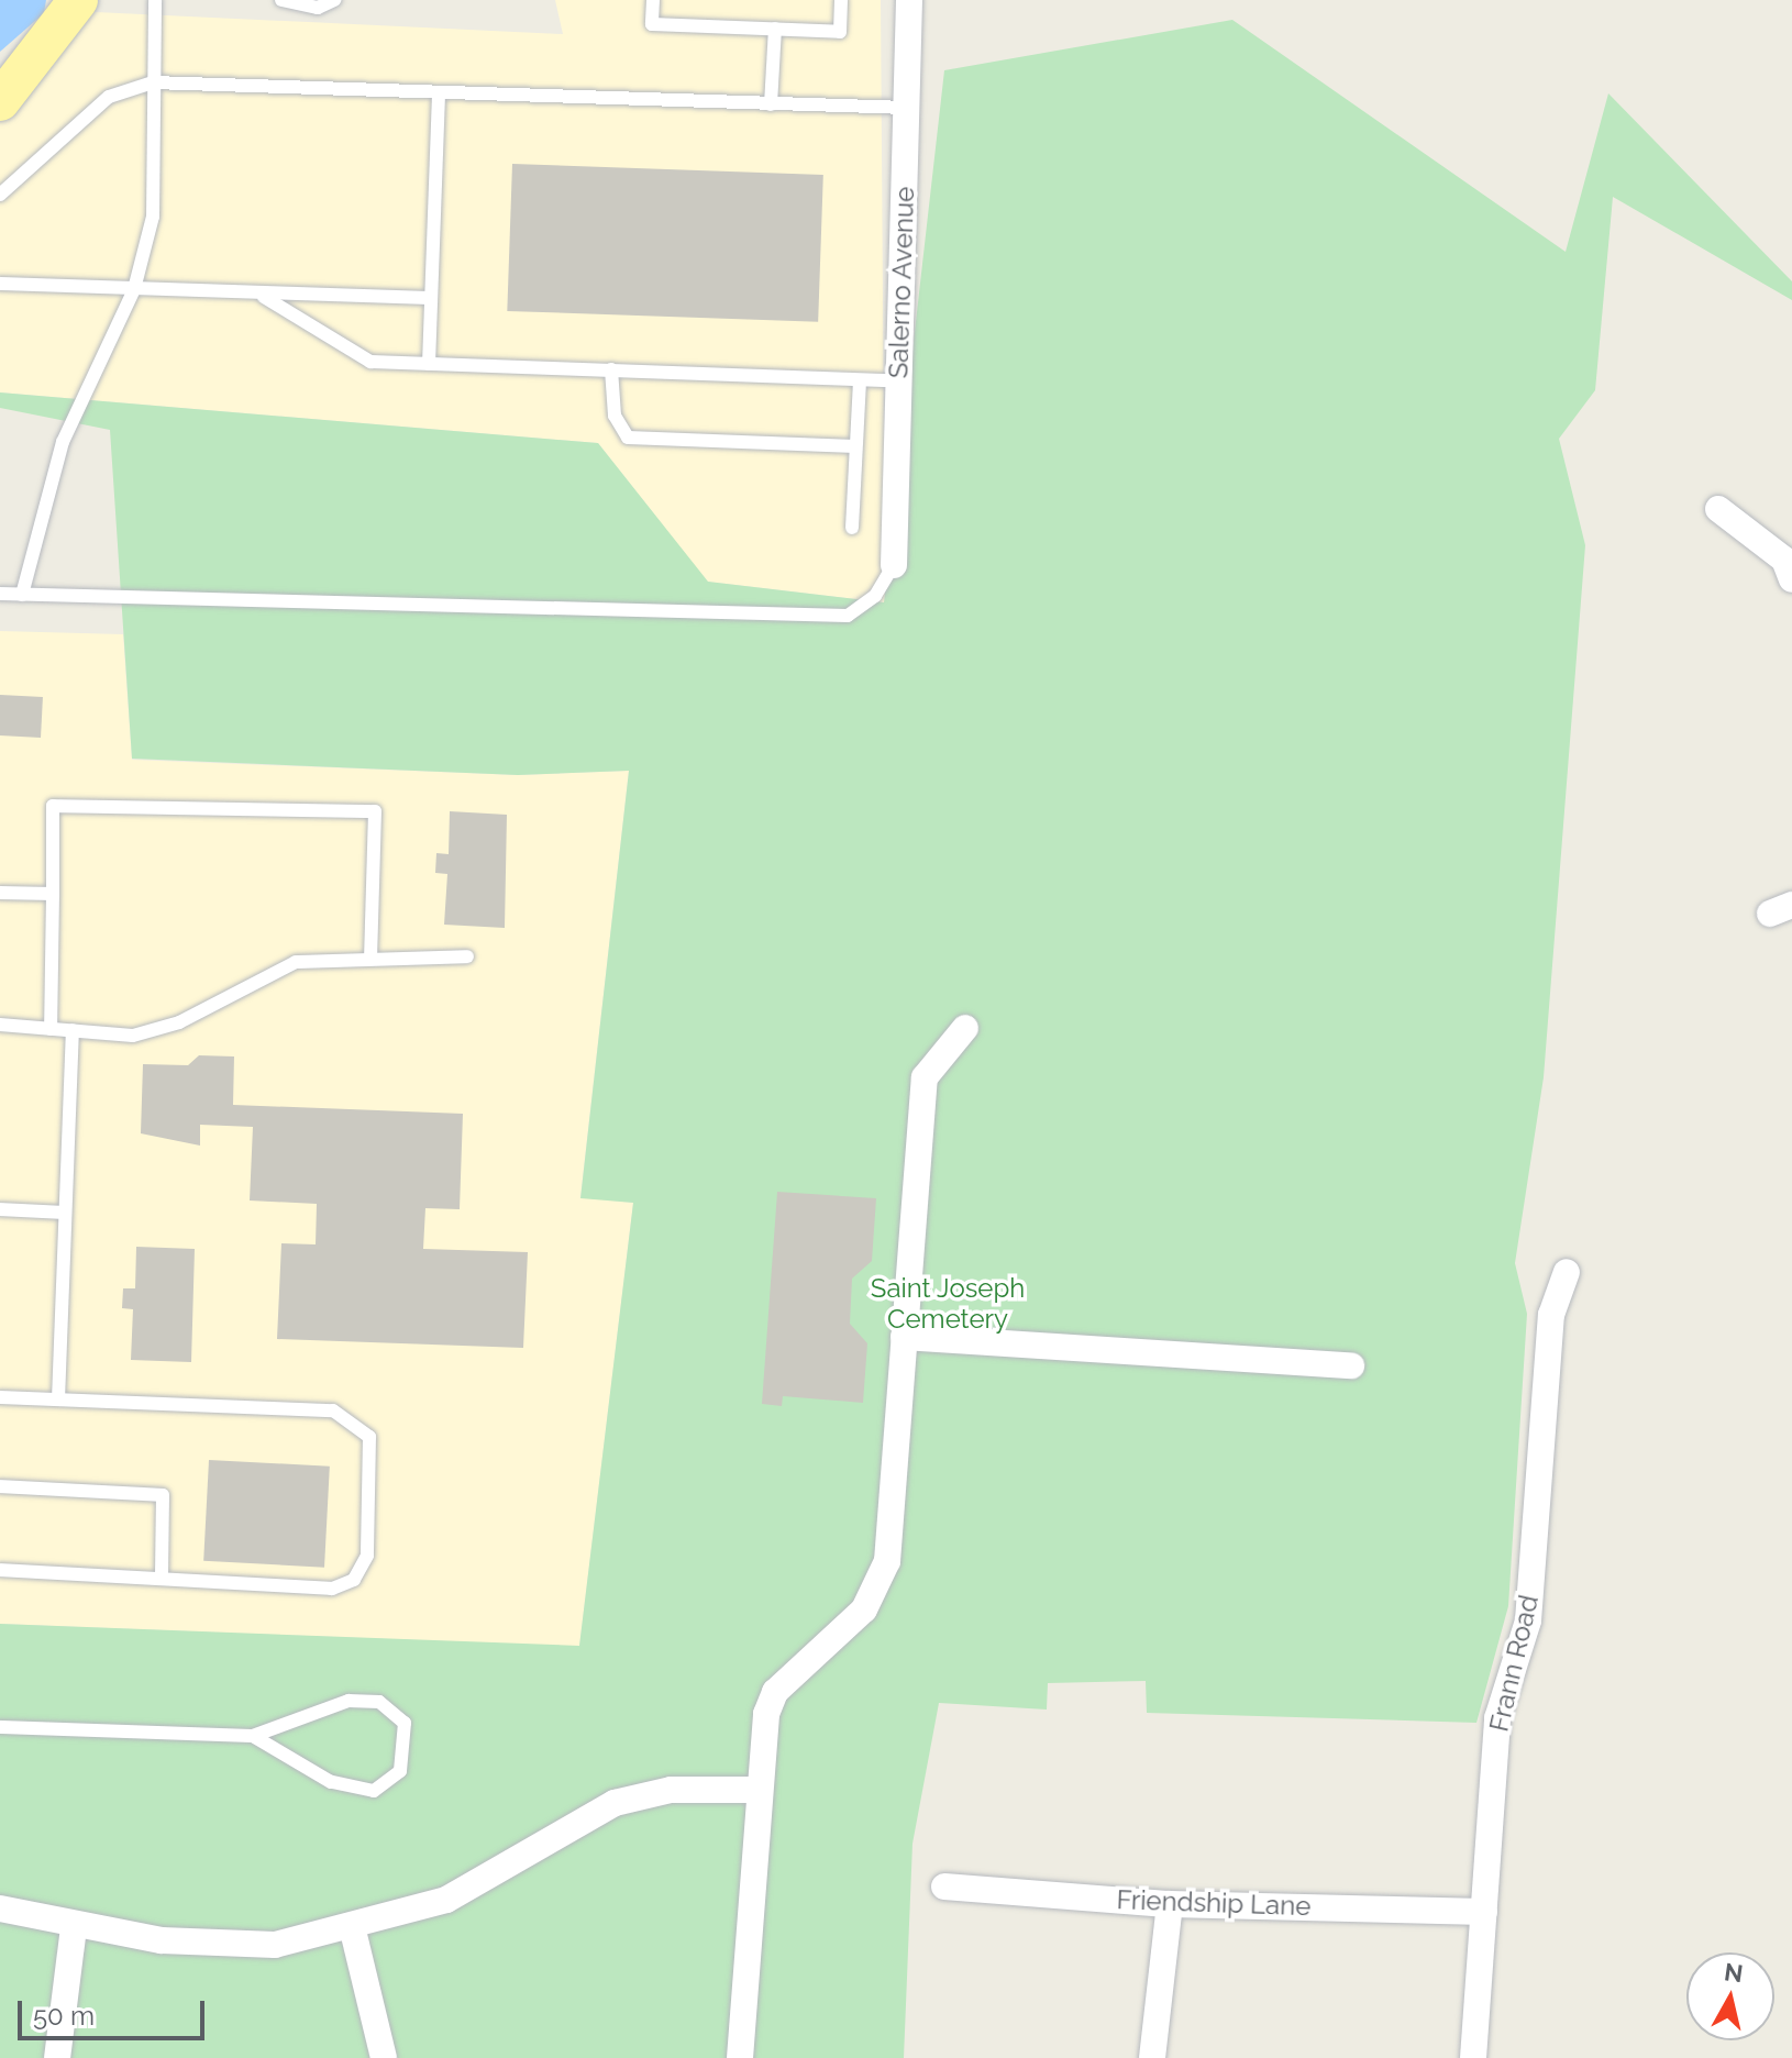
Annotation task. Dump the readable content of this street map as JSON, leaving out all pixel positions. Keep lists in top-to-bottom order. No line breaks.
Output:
{"streets":{"street":["Salerno Avenue","Frann Road","Friendship Lane"]},"crossings":[["Frann Road","Friendship Lane"]],"parks":["Saint Joseph Cemetery"],"scale_bar":"50 m","north":"top"}
